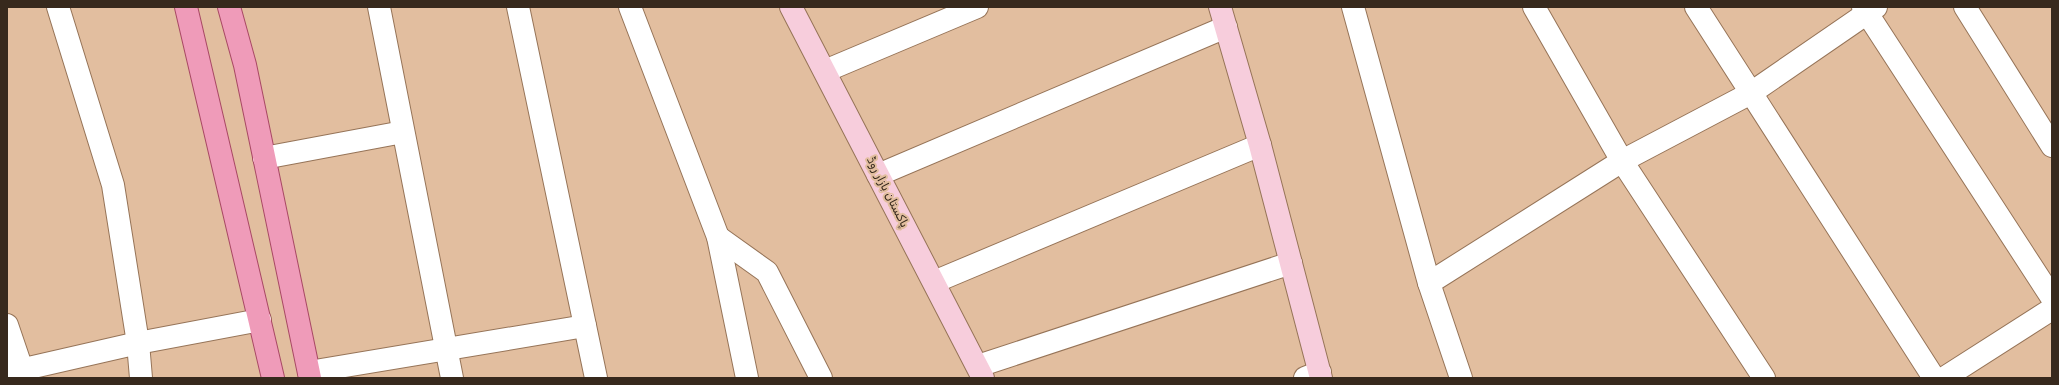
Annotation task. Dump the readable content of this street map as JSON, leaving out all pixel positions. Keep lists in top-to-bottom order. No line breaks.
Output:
{"streets":{"street":["پاکستان بازار روڈ"]}}
